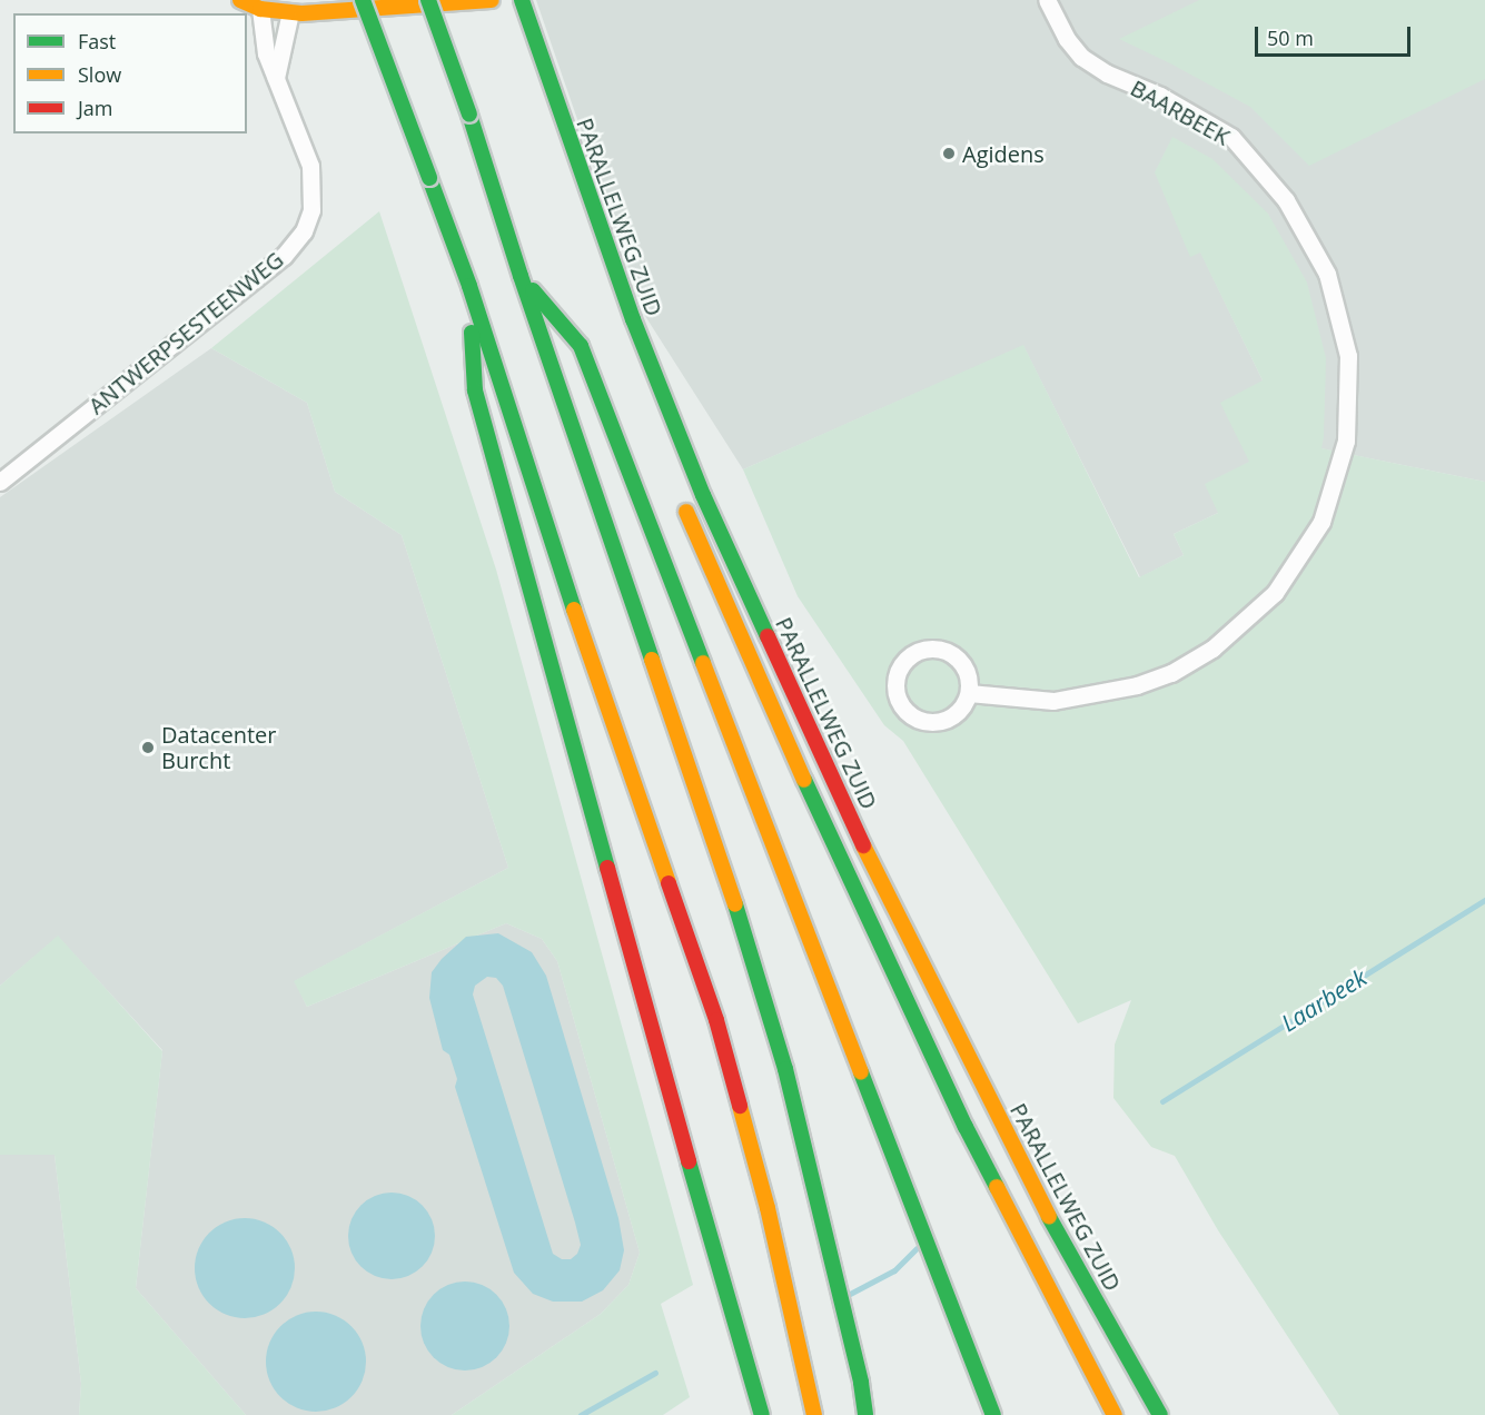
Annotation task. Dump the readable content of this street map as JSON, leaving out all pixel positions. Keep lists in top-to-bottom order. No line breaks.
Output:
{"streets":{"main road":["PARALLELWEG ZUID"],"street":["BAARBEEK","ANTWERPSESTEENWEG"]},"water":["Laarbeek"],"places":["Agidens","Datacenter Burcht"],"legend":["Fast","Slow","Jam"],"scale_bar":"50 m"}
